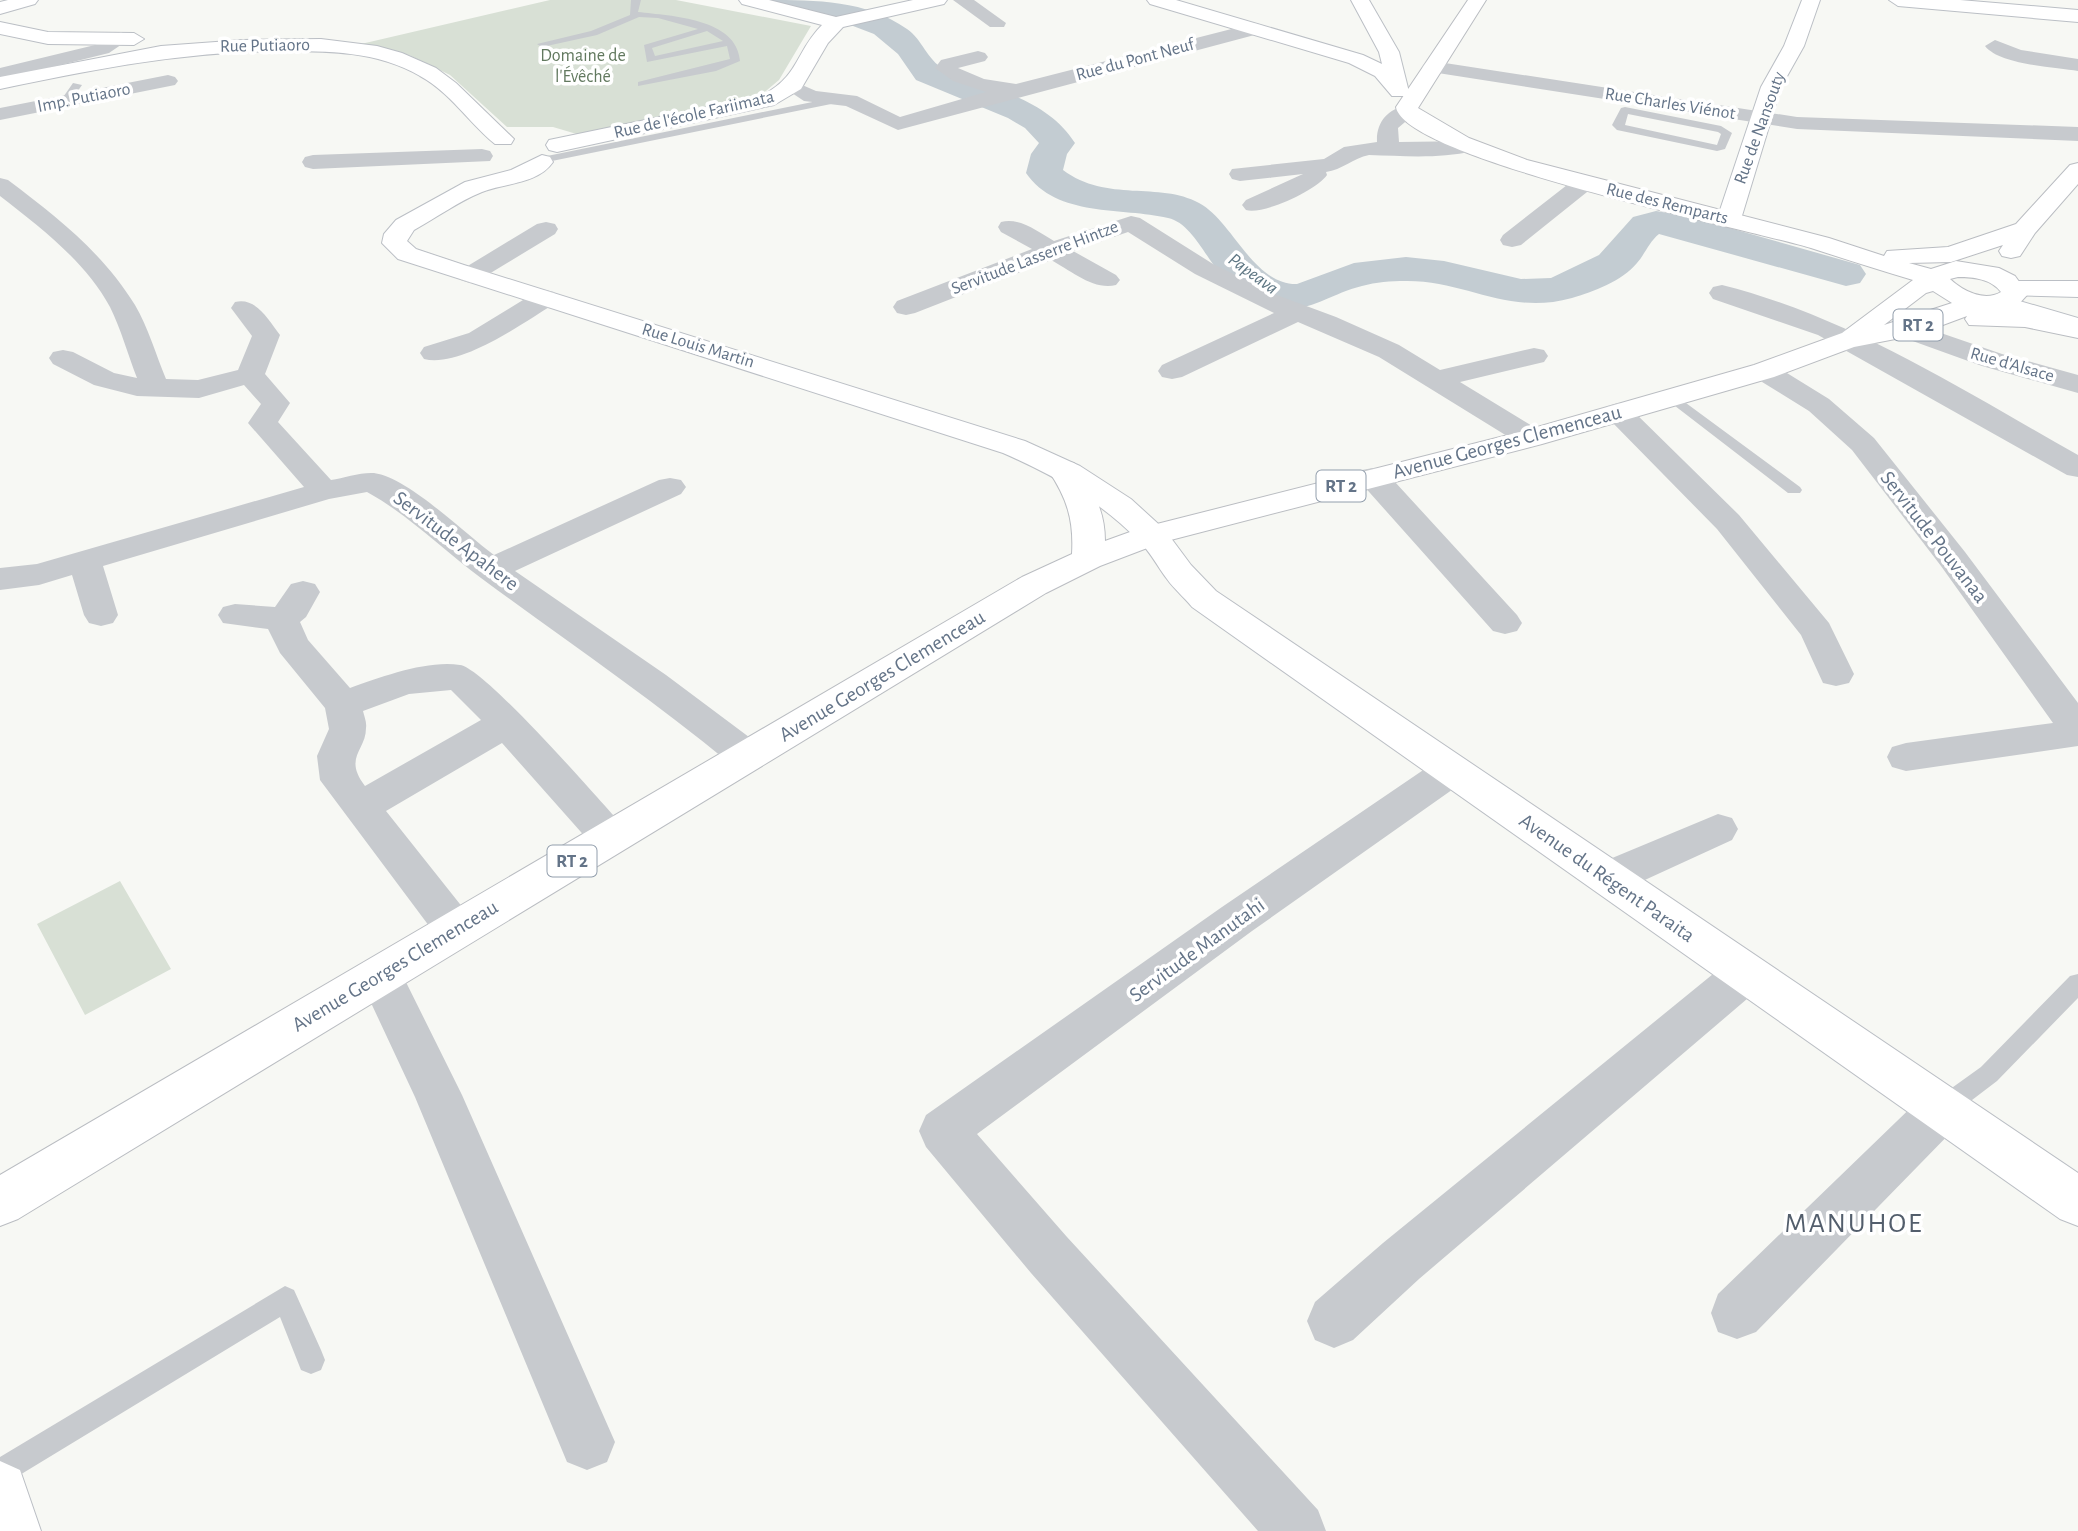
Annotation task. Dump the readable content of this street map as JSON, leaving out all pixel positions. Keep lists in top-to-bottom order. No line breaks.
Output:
{"streets":{"main road":["Rue Putiaoro","Rue de l'école Fariimata","Rue de Nansouty","Rue des Remparts","RT 2","Rue Louis Martin","Avenue Georges Clemenceau","Avenue du Régent Paraita"],"street":["Rue du Pont Neuf","Imp. Putiaoro","Rue Charles Viénot","Servitude Lasserre Hintze","Rue d'Alsace","Servitude Pouvanaa","Servitude Apahere","Servitude Manutahi"]},"crossings":[["Rue du Pont Neuf","Rue de l'école Fariimata"],["Rue du Pont Neuf","Rue des Remparts"],["Rue Charles Viénot","Rue de Nansouty"],["Rue de l'école Fariimata","Rue Louis Martin"],["Rue de Nansouty","Rue des Remparts"],["Rue des Remparts","RT 2"],["Servitude Lasserre Hintze","Avenue Georges Clemenceau"],["RT 2","Rue d'Alsace"],["RT 2","Avenue Georges Clemenceau"],["Rue Louis Martin","Avenue Georges Clemenceau"],["Rue Louis Martin","Avenue du Régent Paraita"],["Avenue Georges Clemenceau","Servitude Pouvanaa"],["Avenue Georges Clemenceau","Servitude Apahere"],["Avenue Georges Clemenceau","Avenue du Régent Paraita"],["Avenue du Régent Paraita","Servitude Manutahi"]],"districts":["MANUHOE"],"water":["Papeava"],"parks":["Domaine de l'Évêché"]}
